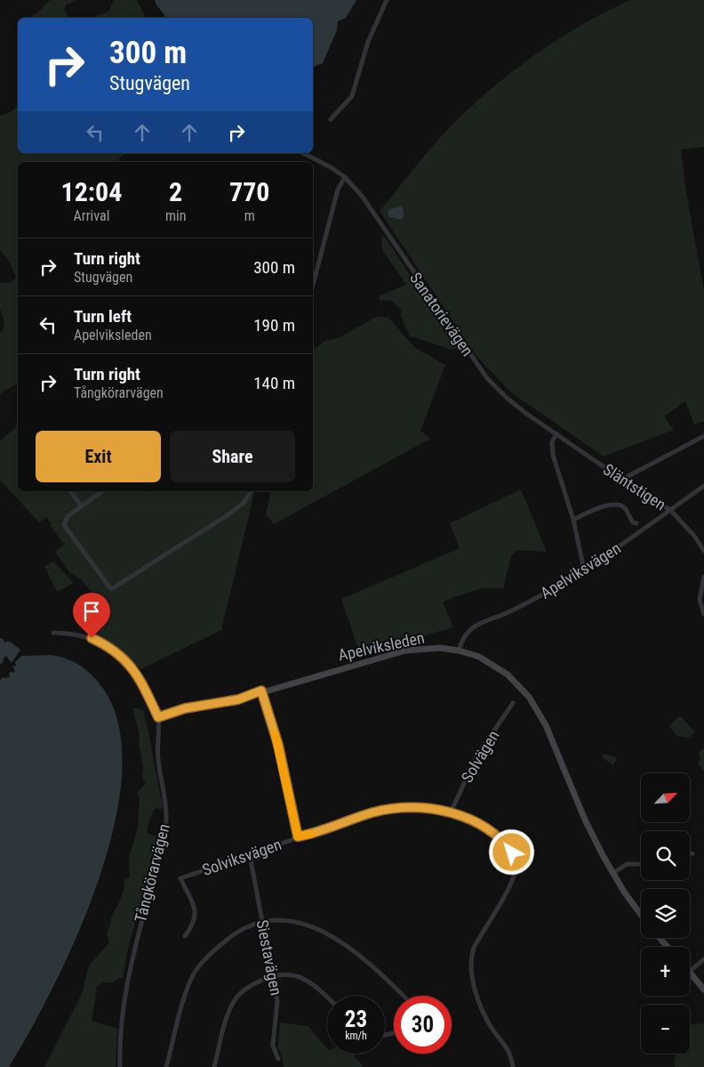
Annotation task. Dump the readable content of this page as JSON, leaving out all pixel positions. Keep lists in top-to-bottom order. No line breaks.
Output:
{"streets":{"street":["Sanatorievägen","Släntstigen","Apelviksvägen","Apelviksleden","Solvägen","Solviksvägen","Tångkörarvägen","Siestavägen"]},"crossings":[["Sanatorievägen","Släntstigen"],["Släntstigen","Apelviksvägen"],["Apelviksvägen","Apelviksleden"],["Apelviksleden","Tångkörarvägen"],["Solvägen","Solviksvägen"],["Solviksvägen","Siestavägen"]],"north":"top right","page":{"turn":["300 m","Stugvägen"],"eta":["12:04","Arrival","2","min","770","m"],"list":[{"name":"Turn right","note":"Stugvägen","value":"300 m"},{"name":"Turn left","note":"Apelviksleden","value":"190 m"},{"name":"Turn right","note":"Tångkörarvägen","value":"140 m"}],"buttons":["Exit","Share"],"map_buttons":["+","−"],"speed":"23 km/h","limit":"30"}}
